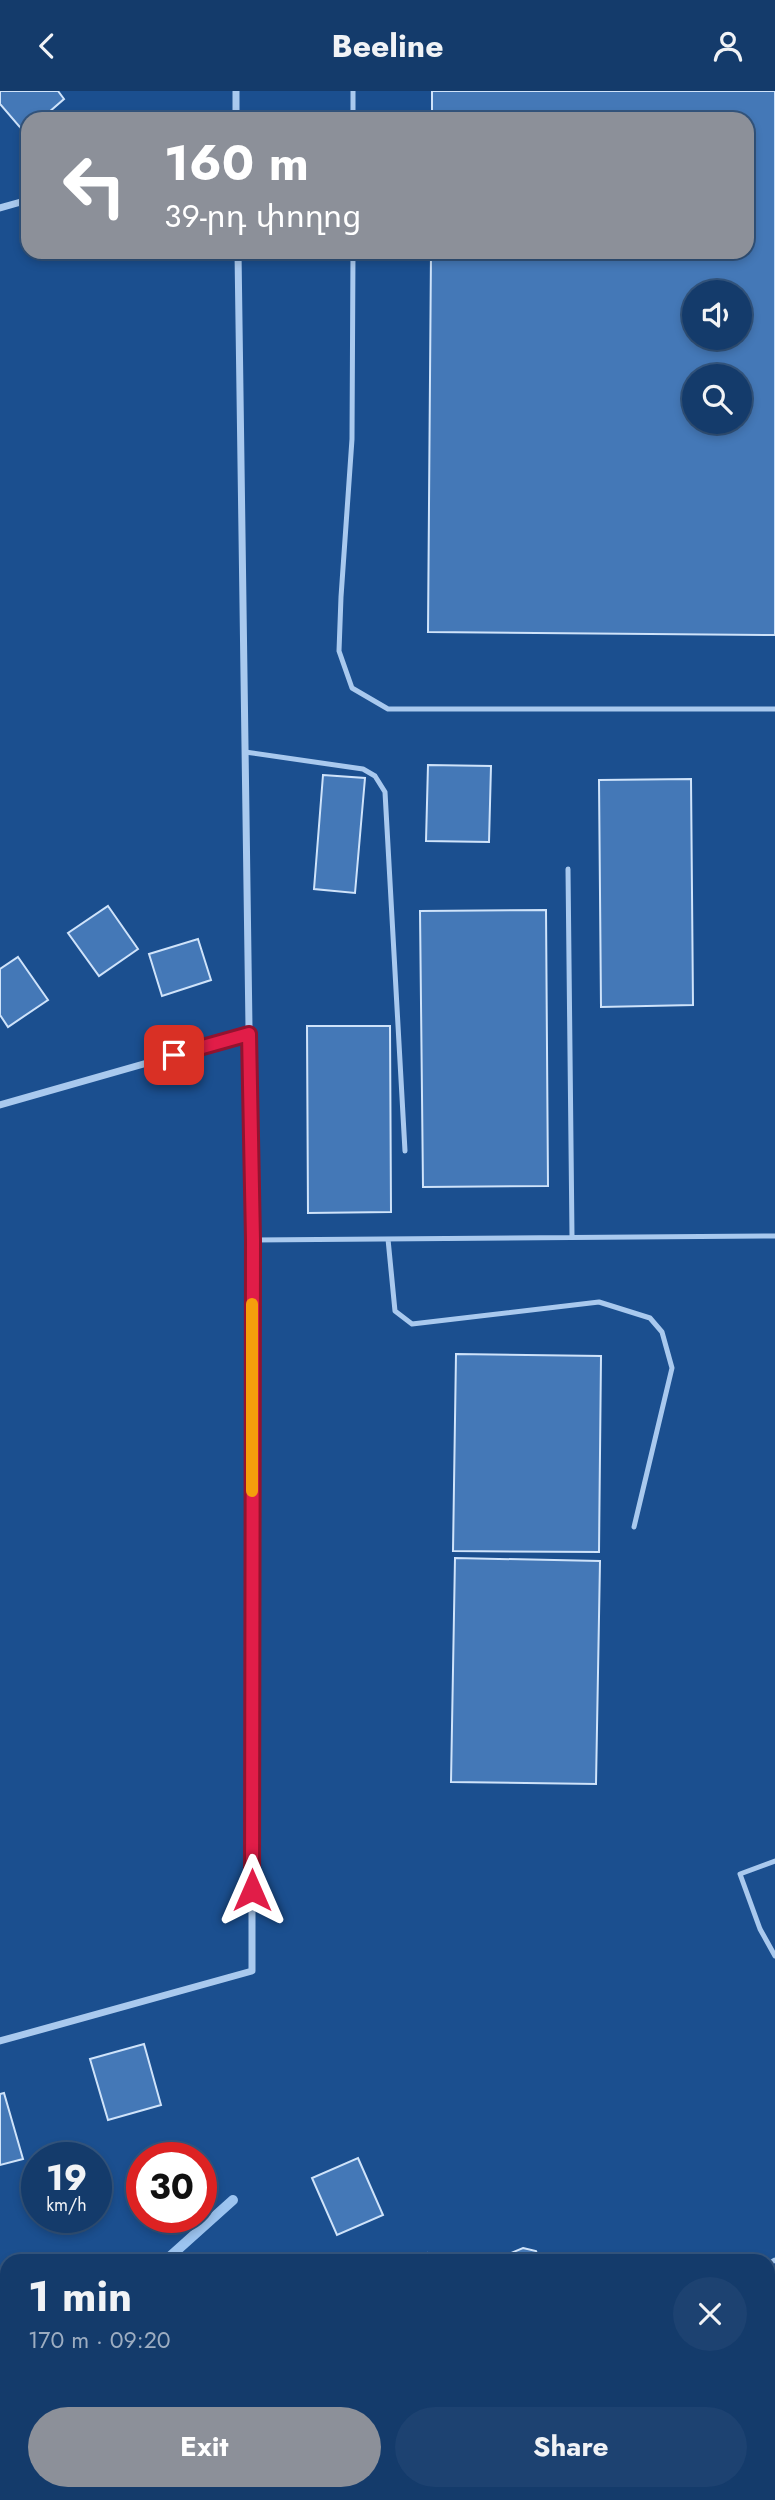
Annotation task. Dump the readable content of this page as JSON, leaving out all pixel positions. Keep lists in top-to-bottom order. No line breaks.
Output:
{"page":{"header":"Beeline","turn":["160 m","39-րդ փողոց"],"speed":"19 km/h","limit":"30","heading":["1 min","170 m · 09:20"],"buttons":["Exit","Share"]}}
